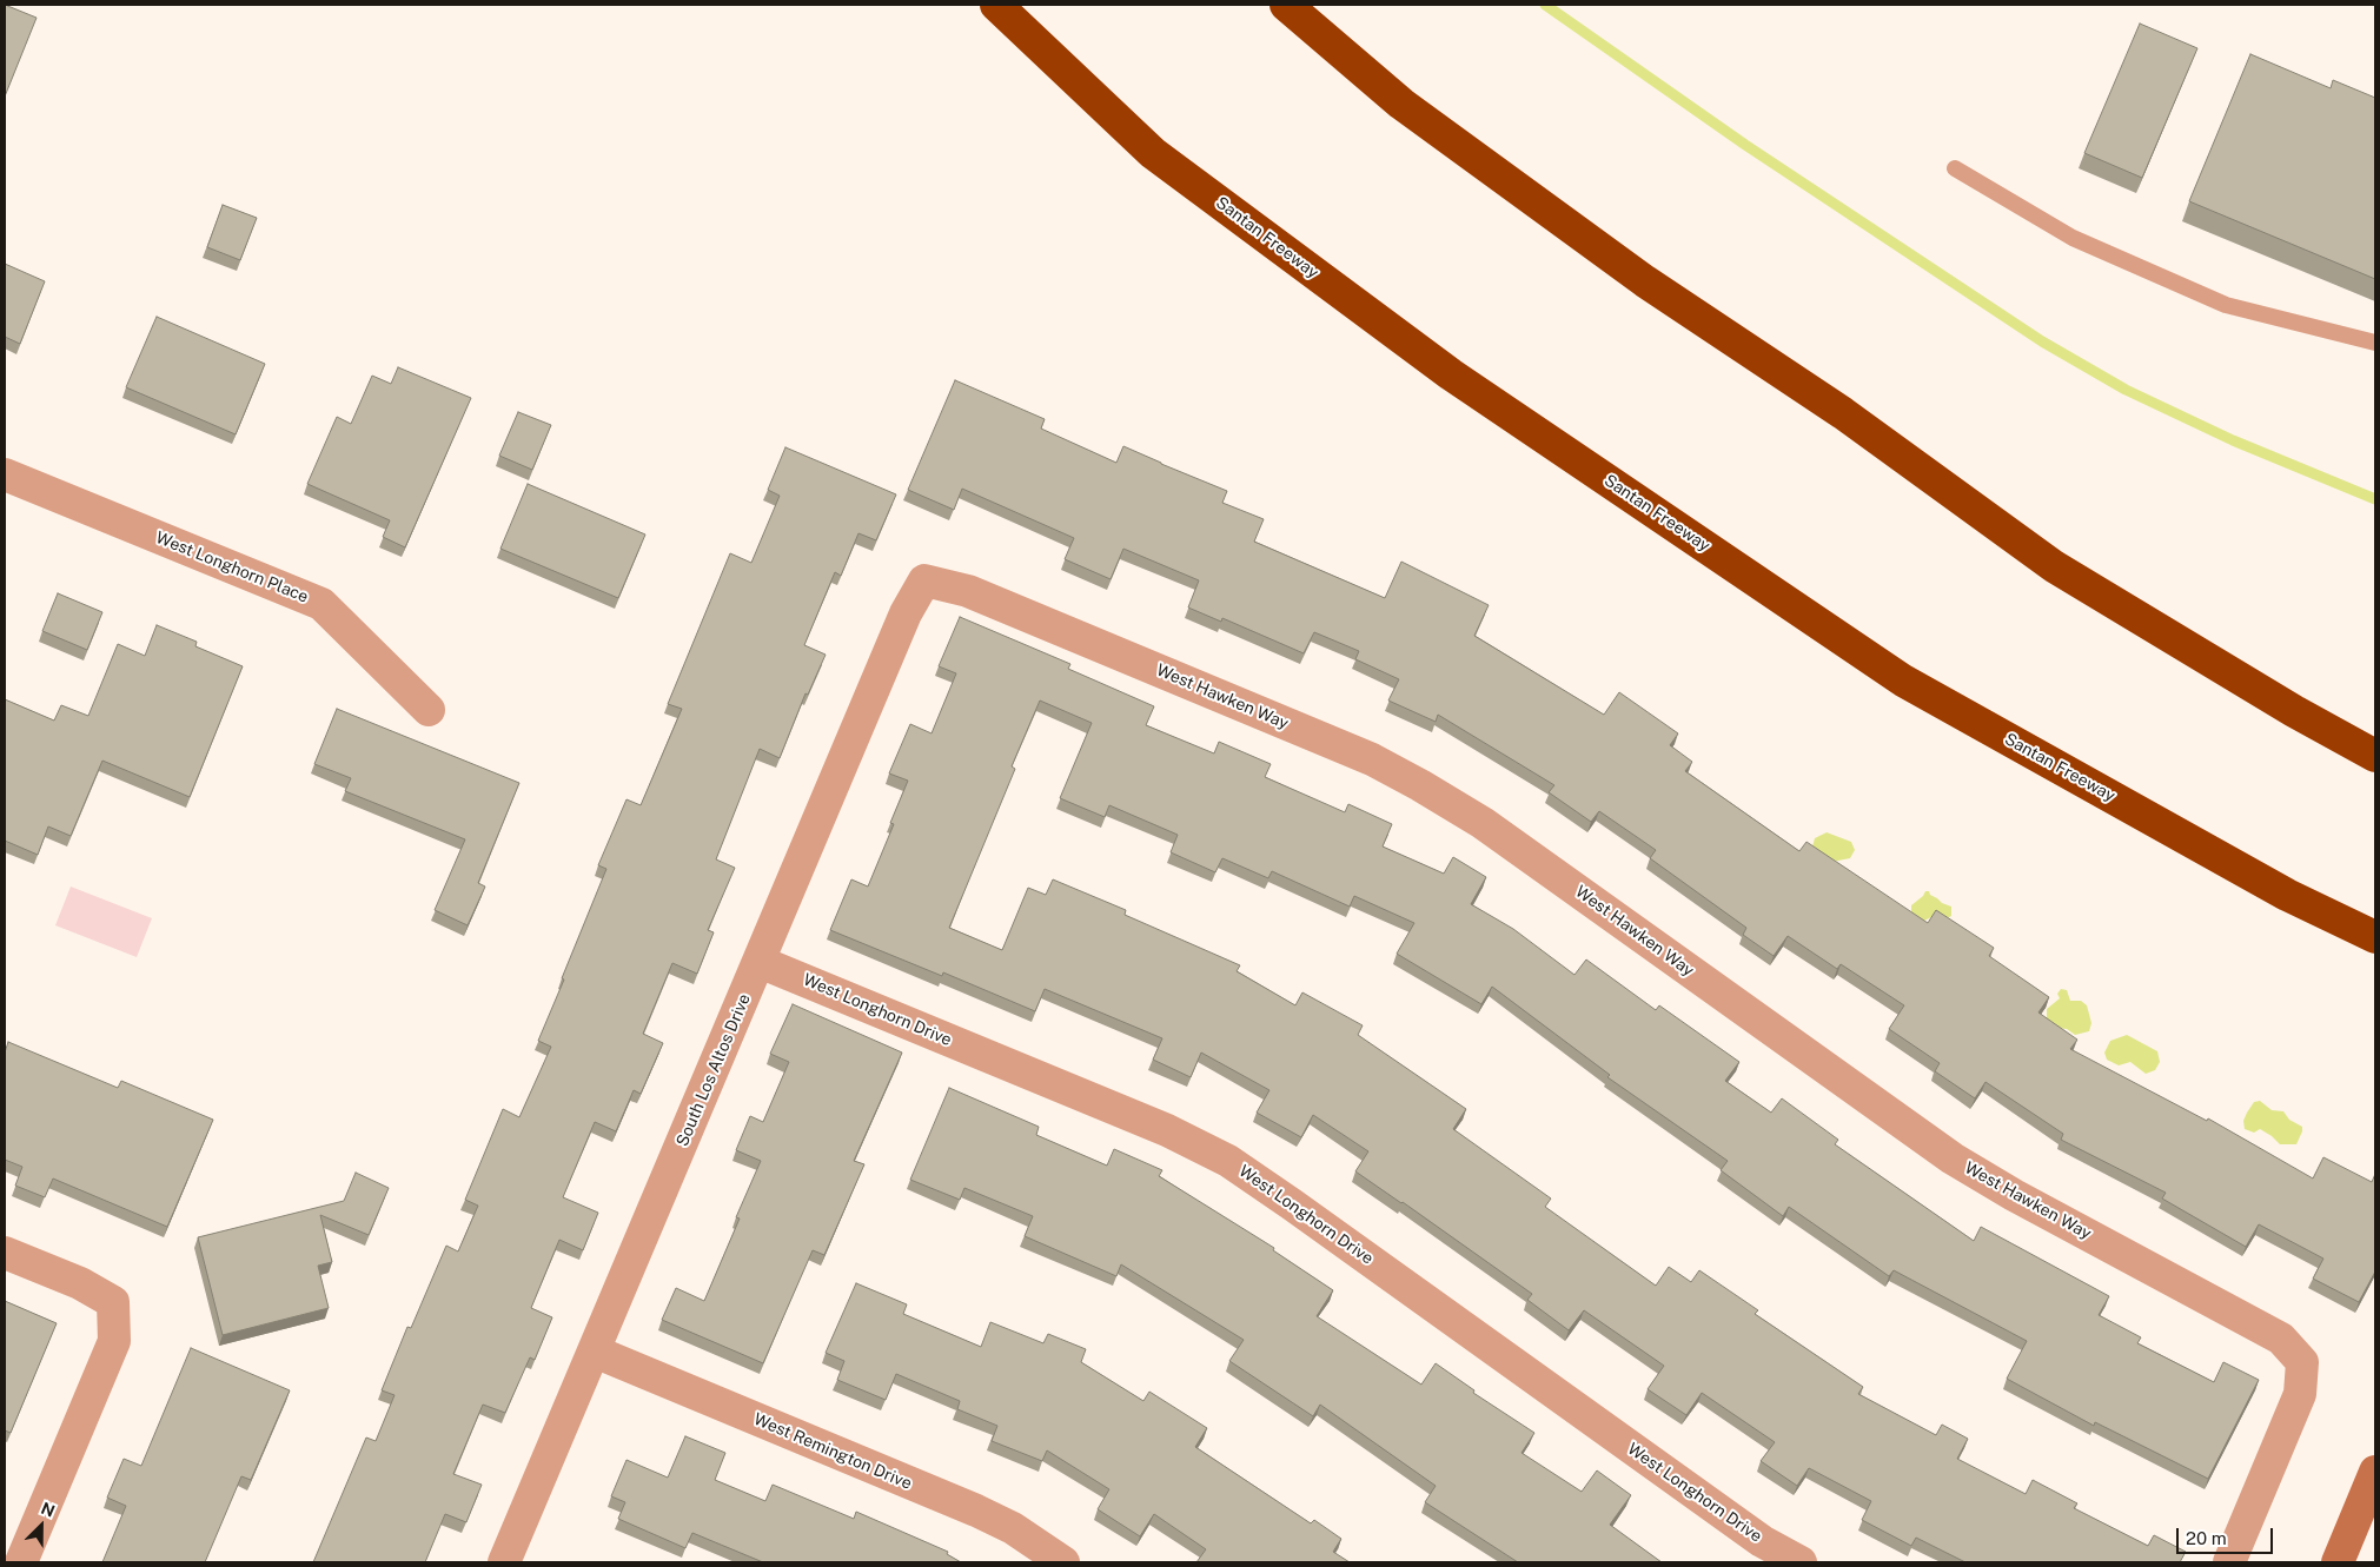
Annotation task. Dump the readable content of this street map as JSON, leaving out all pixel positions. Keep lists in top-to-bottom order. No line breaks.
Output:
{"streets":{"highway":["Santan Freeway"],"street":["West Longhorn Place","West Hawken Way","West Longhorn Drive","South Los Altos Drive","West Remington Drive"]},"crossings":[["West Hawken Way","South Los Altos Drive"],["West Longhorn Drive","South Los Altos Drive"],["South Los Altos Drive","West Remington Drive"]],"scale_bar":"20 m","north":"top right"}
